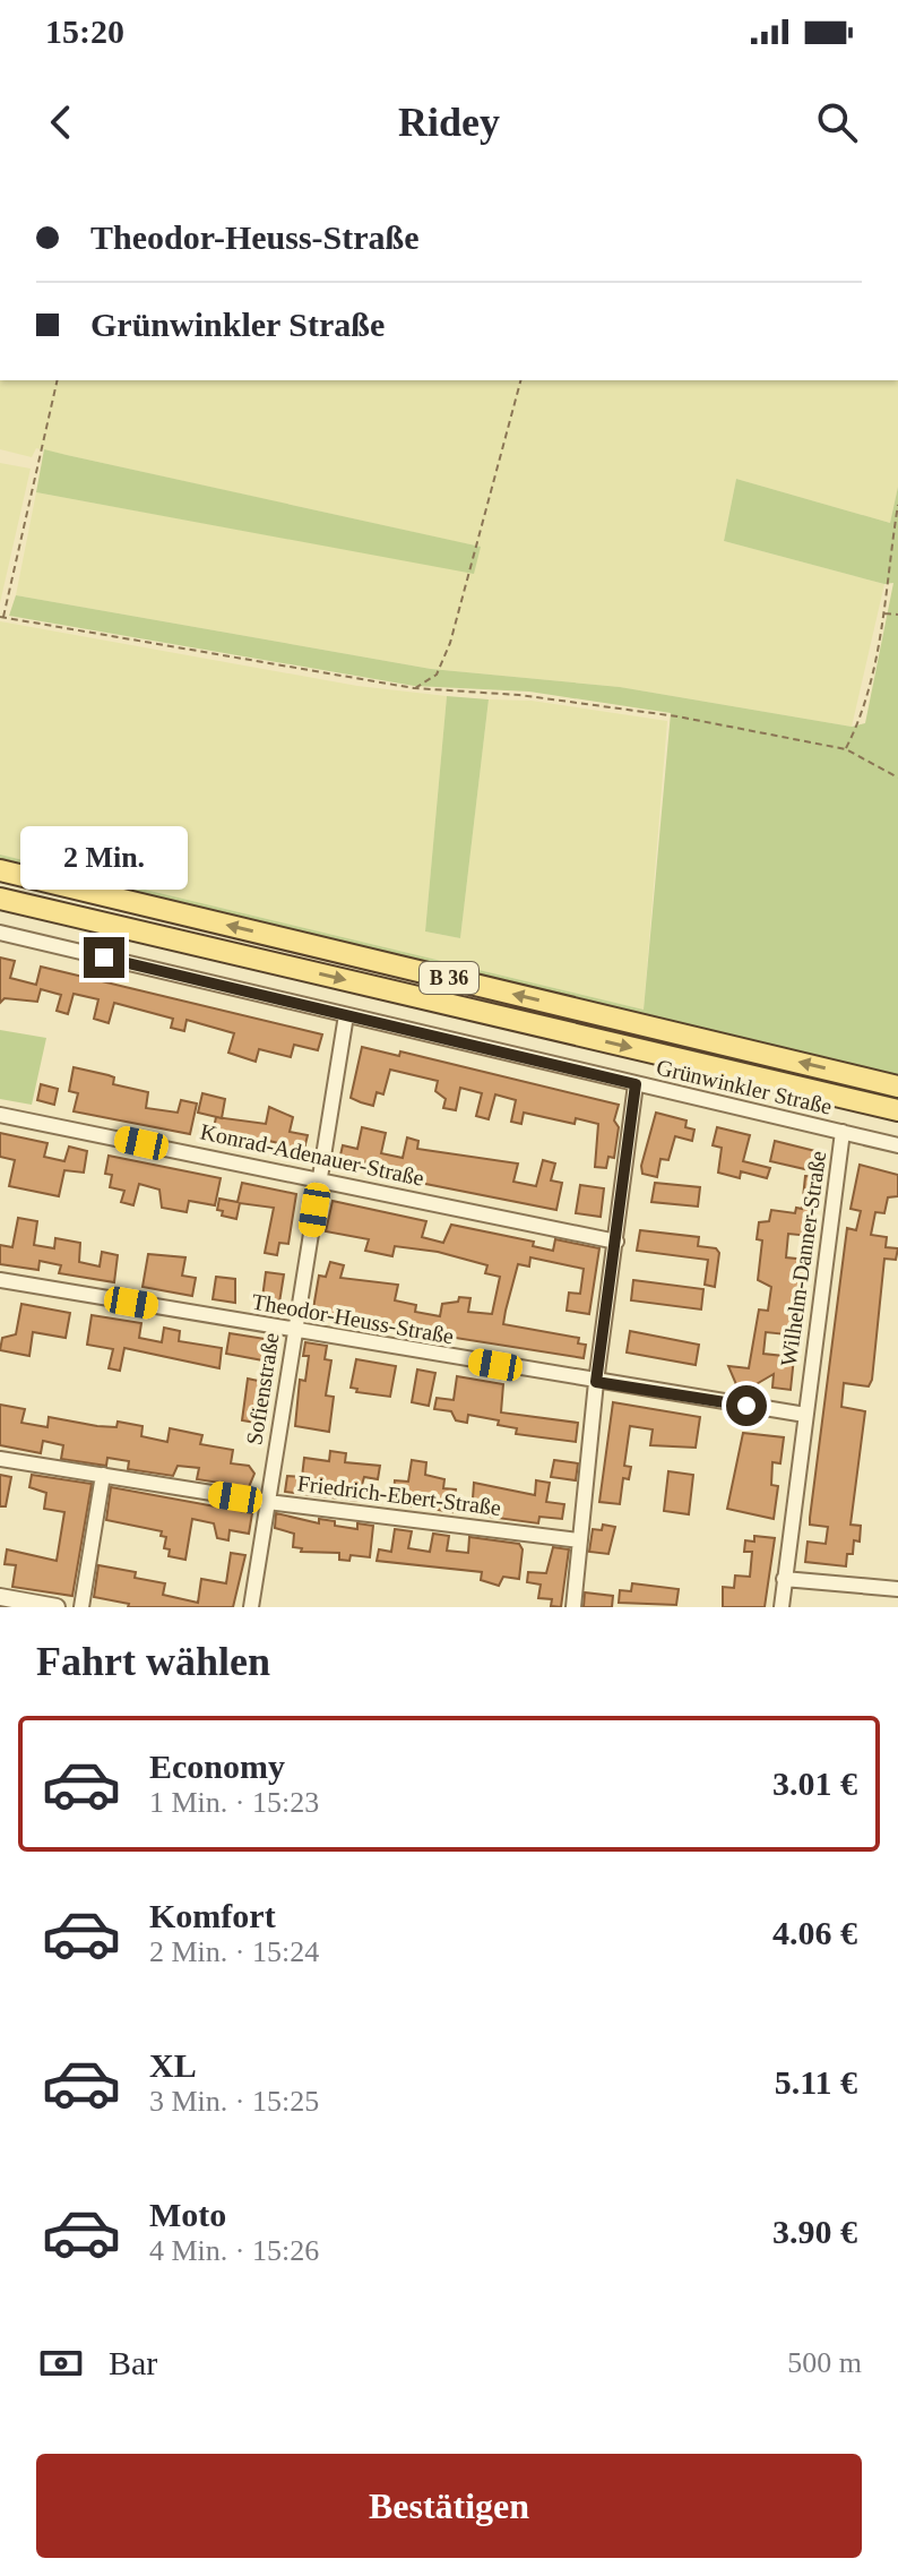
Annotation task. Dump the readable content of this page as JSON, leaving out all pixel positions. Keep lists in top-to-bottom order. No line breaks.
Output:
{"streets":{"main road":["B 36"],"street":["Grünwinkler Straße","Konrad-Adenauer-Straße","Wilhelm-Danner-Straße","Theodor-Heuss-Straße","Sofienstraße","Friedrich-Ebert-Straße"]},"crossings":[["Grünwinkler Straße","Wilhelm-Danner-Straße"],["Grünwinkler Straße","Sofienstraße"],["Konrad-Adenauer-Straße","Sofienstraße"],["Wilhelm-Danner-Straße","Theodor-Heuss-Straße"],["Theodor-Heuss-Straße","Sofienstraße"],["Sofienstraße","Friedrich-Ebert-Straße"]],"page":{"status":"15:20","header":"Ridey","banner":["Theodor-Heuss-Straße","Grünwinkler Straße"],"bubble":"2 Min.","heading":"Fahrt wählen","list":[{"name":"Economy","note":"1 Min. · 15:23","value":"3.01 €"},{"name":"Komfort","note":"2 Min. · 15:24","value":"4.06 €"},{"name":"XL","note":"3 Min. · 15:25","value":"5.11 €"},{"name":"Moto","note":"4 Min. · 15:26","value":"3.90 €"}],"pay":["Bar","500 m"],"buttons":"Bestätigen"}}
